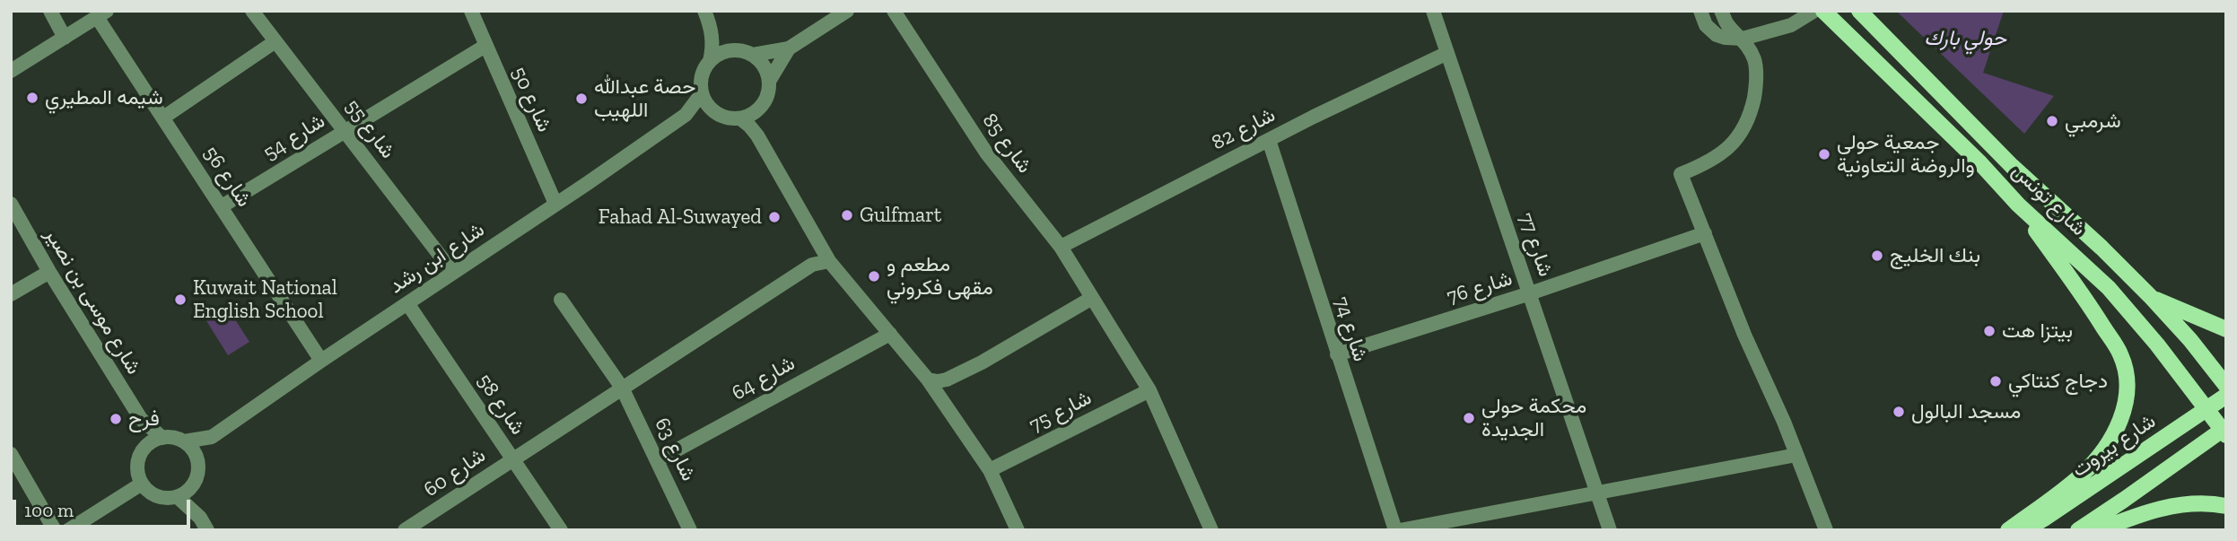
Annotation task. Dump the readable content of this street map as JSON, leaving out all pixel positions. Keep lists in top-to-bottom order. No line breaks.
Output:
{"streets":{"main road":["شارع تونس","شارع بيروت"],"street":["شارع 50","شارع 55","شارع 82","شارع 54","شارع 85","شارع 56","شارع 77","شارع ابن رشد","شارع 76","شارع موسى بن نصير","شارع 74","شارع 64","شارع 58","شارع 75","شارع 63","شارع 60"]},"crossings":[["شارع 50","شارع 54"],["شارع 50","شارع ابن رشد"],["شارع 55","شارع 54"],["شارع 55","شارع ابن رشد"],["شارع 82","شارع 85"],["شارع 82","شارع 77"],["شارع 82","شارع 74"],["شارع 54","شارع 56"],["شارع 85","شارع 75"],["شارع 56","شارع ابن رشد"],["شارع تونس","شارع بيروت"],["شارع 77","شارع 76"],["شارع ابن رشد","شارع موسى بن نصير"],["شارع ابن رشد","شارع 58"],["شارع 76","شارع 74"],["شارع 64","شارع 63"],["شارع 58","شارع 60"],["شارع 63","شارع 60"]],"parks":["حولي بارك"],"places":["شيمه المطيري","حصة عبدالله اللهيب","شرمبي","جمعية حولي والروضة التعاونية","Gulfmart","Fahad Al-Suwayed","بنك الخليج","مطعم و مقهى فكروني","Kuwait National English School","بيتزا هت","دجاج كنتاكي","مسجد البالول","محكمة حولى الجديدة","فرح"],"scale_bar":"100 m"}
